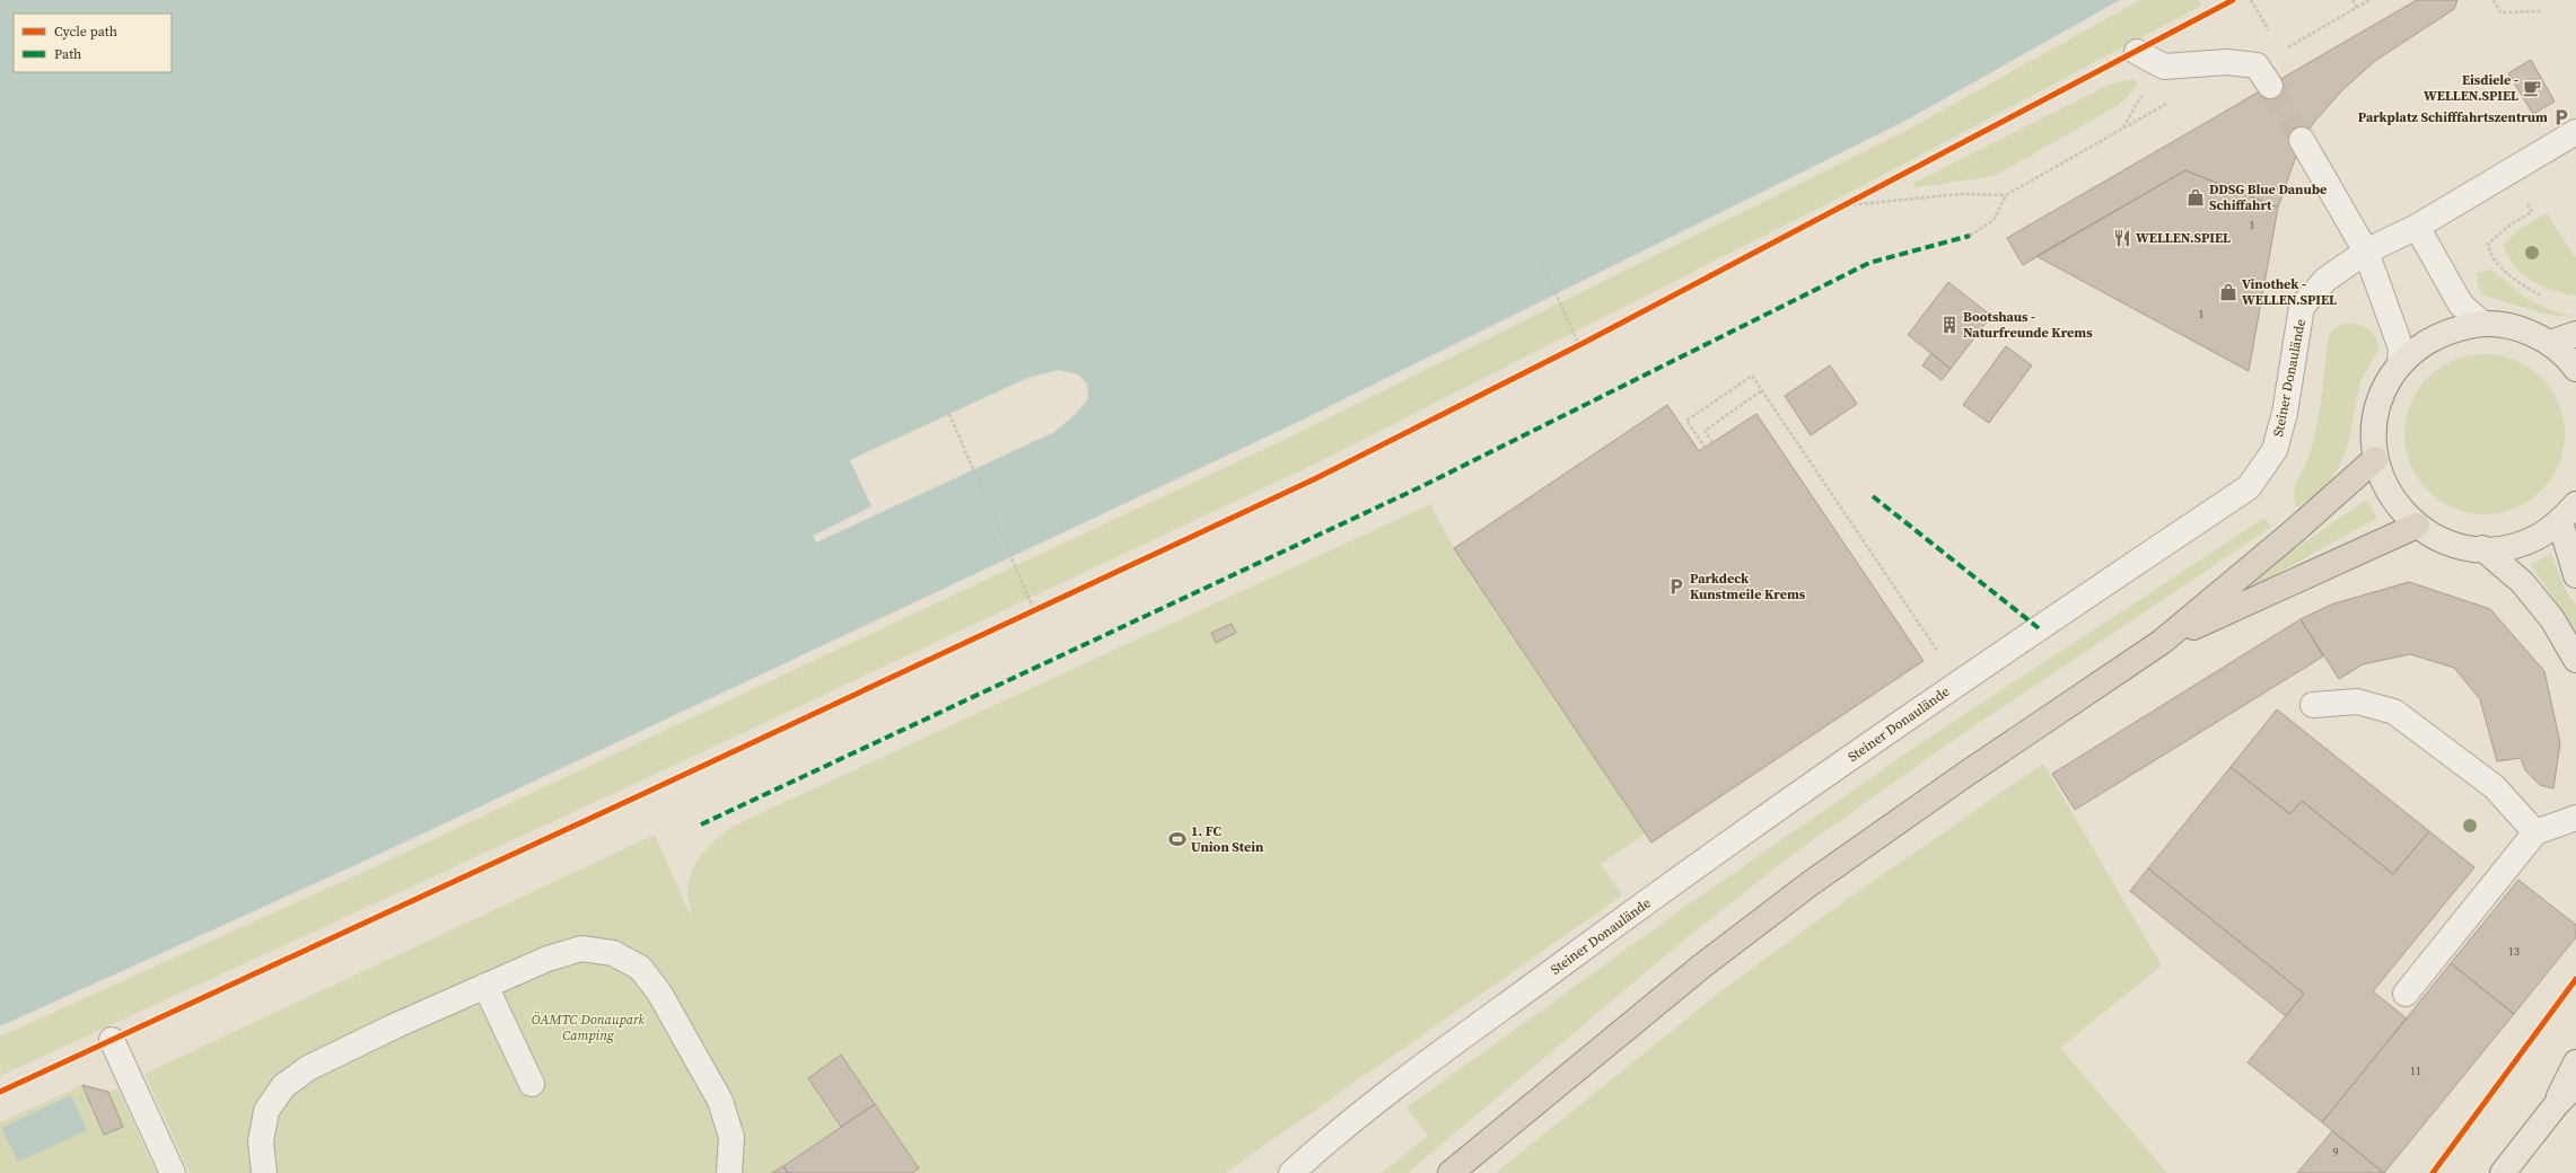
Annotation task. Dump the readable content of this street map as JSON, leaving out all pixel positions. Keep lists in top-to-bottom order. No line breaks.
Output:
{"streets":{"lane":["Steiner Donaulände"]},"parks":["ÖAMTC Donaupark Camping"],"places":{"cafe":["Eisdiele - WELLEN.SPIEL"],"parking":["Parkplatz Schifffahrtszentrum","Parkdeck Kunstmeile Krems"],"shop":["DDSG Blue Danube Schiffahrt","Vinothek - WELLEN.SPIEL"],"restaurant":["WELLEN.SPIEL"],"building":["Bootshaus - Naturfreunde Krems"],"sports":["1. FC Union Stein"]},"house_numbers":["1","1","13","11","9"],"legend":["Cycle path","Path"]}
